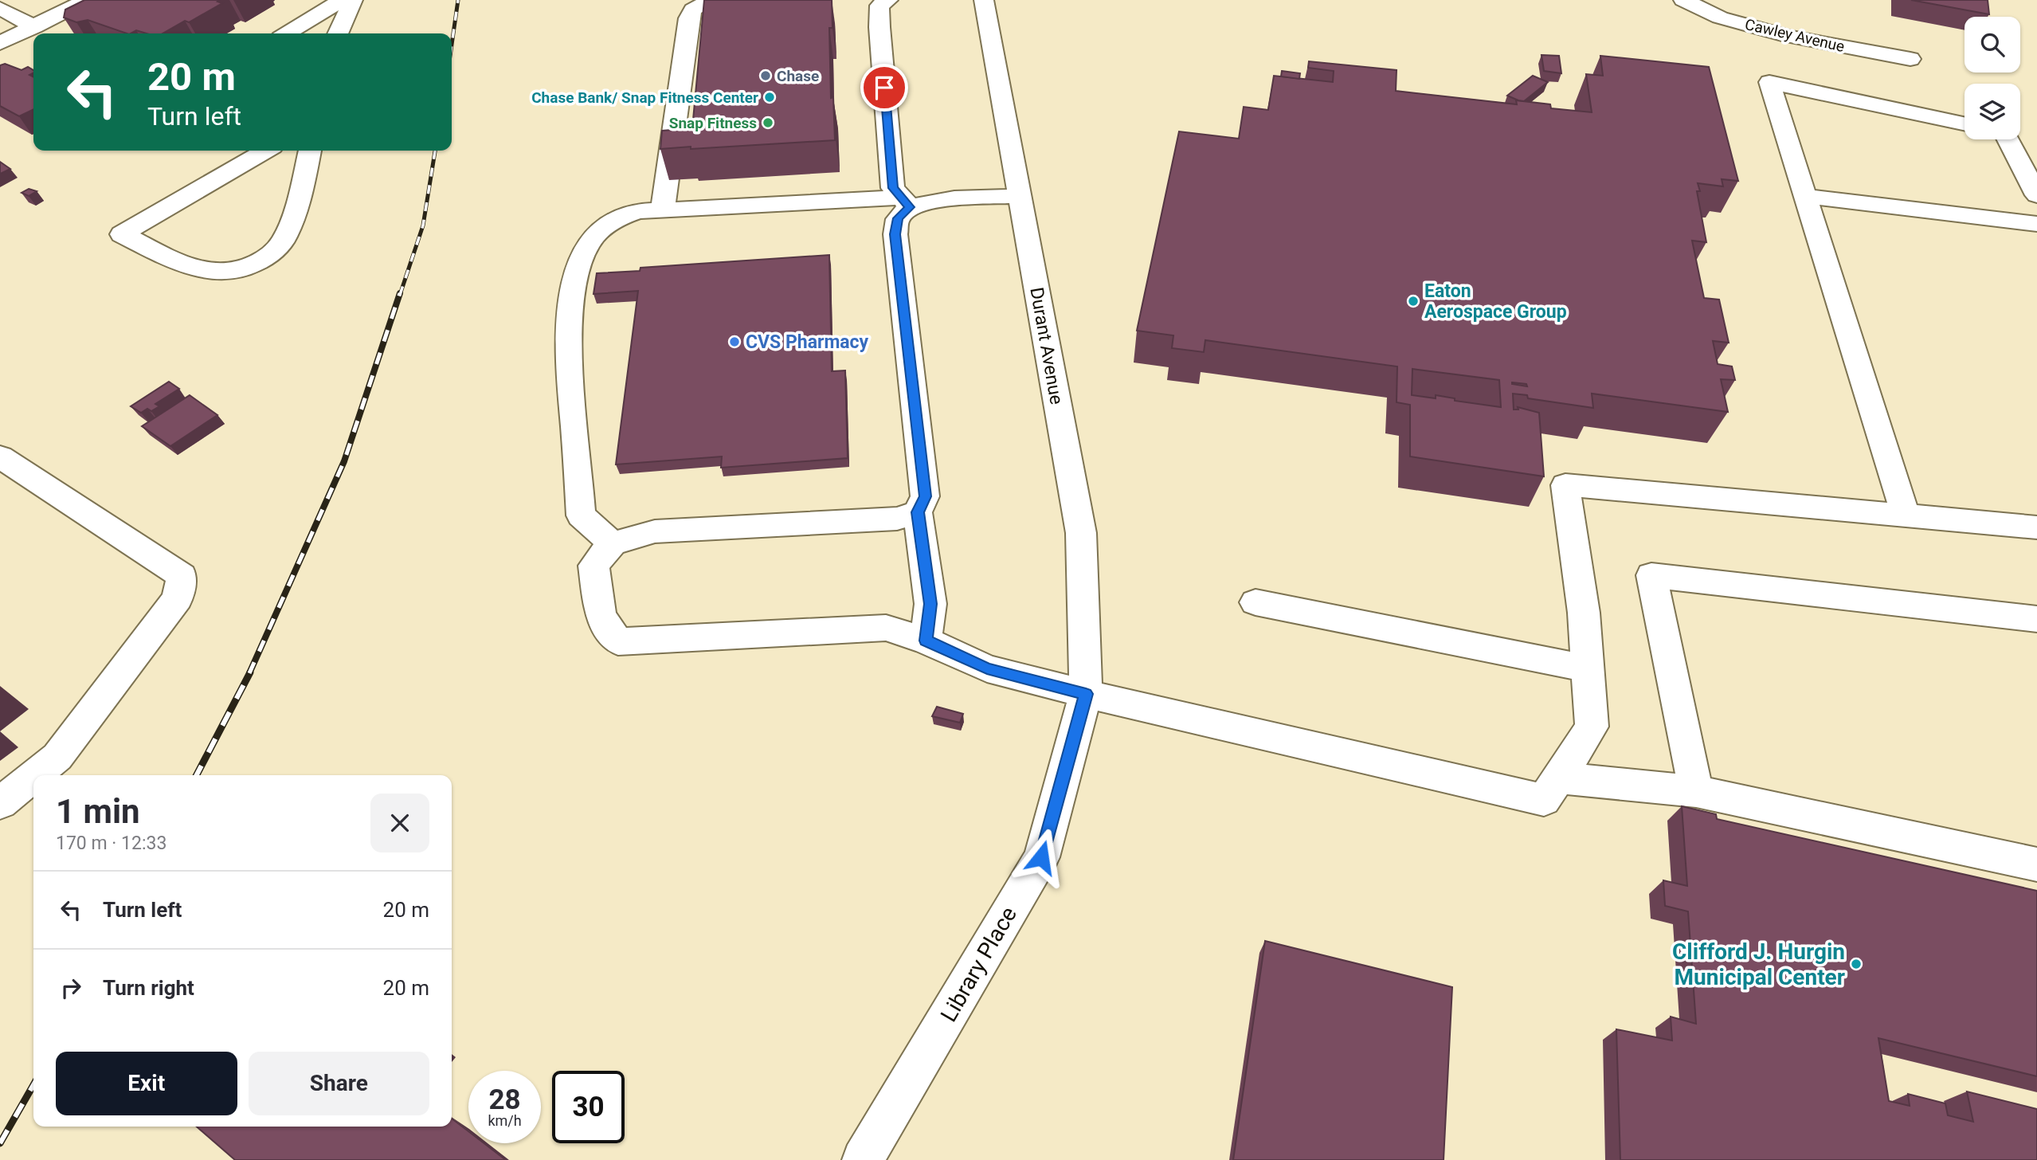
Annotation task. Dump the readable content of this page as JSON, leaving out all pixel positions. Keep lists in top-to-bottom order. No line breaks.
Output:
{"streets":{"street":["Cawley Avenue","Durant Avenue","Library Place"]},"crossings":[["Durant Avenue","Library Place"]],"places":["Chase","Chase Bank/ Snap Fitness Center","Snap Fitness","Eaton Aerospace Group","CVS Pharmacy","Clifford J. Hurgin Municipal Center"],"page":{"turn":["20 m","Turn left"],"heading":["1 min","170 m · 12:33"],"list":[{"name":"Turn left","value":"20 m"},{"name":"Turn right","value":"20 m"}],"buttons":["Exit","Share"],"speed":"28 km/h","limit":"30"}}
